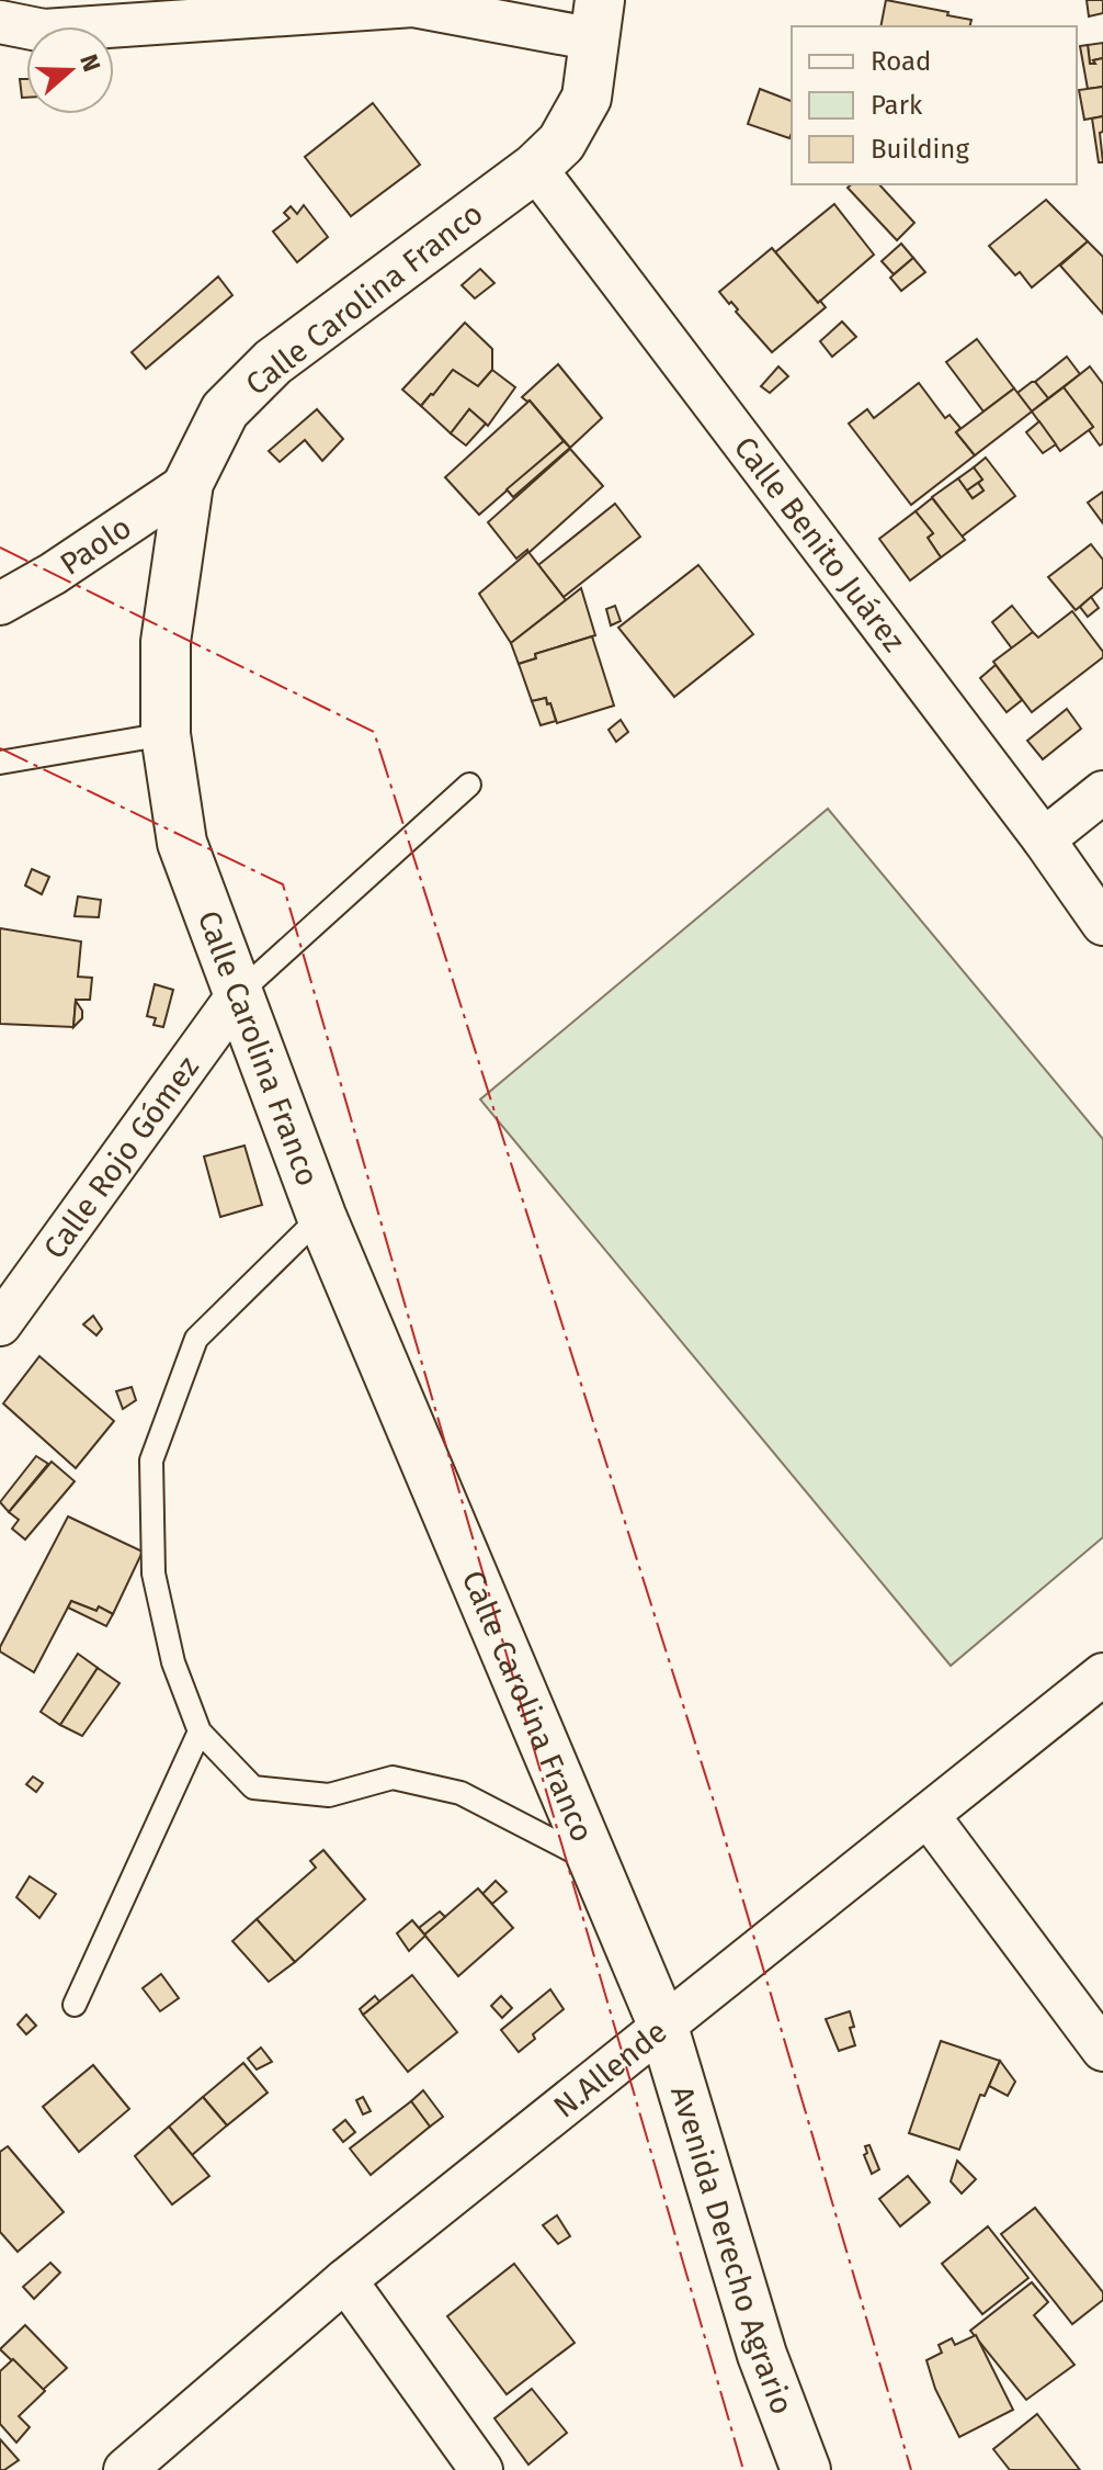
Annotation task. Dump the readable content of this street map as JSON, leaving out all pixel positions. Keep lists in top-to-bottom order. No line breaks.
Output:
{"streets":{"street":["Calle Carolina Franco","Calle Benito Juárez","Paolo","Calle Rojo Gómez","N.Allende","Avenida Derecho Agrario"]},"crossings":[["Calle Carolina Franco","Calle Benito Juárez"],["Calle Carolina Franco","Paolo"],["Calle Carolina Franco","Calle Rojo Gómez"],["Calle Carolina Franco","N.Allende"],["Calle Carolina Franco","Avenida Derecho Agrario"],["N.Allende","Avenida Derecho Agrario"]],"legend":["Road","Park","Building"],"north":"right"}
